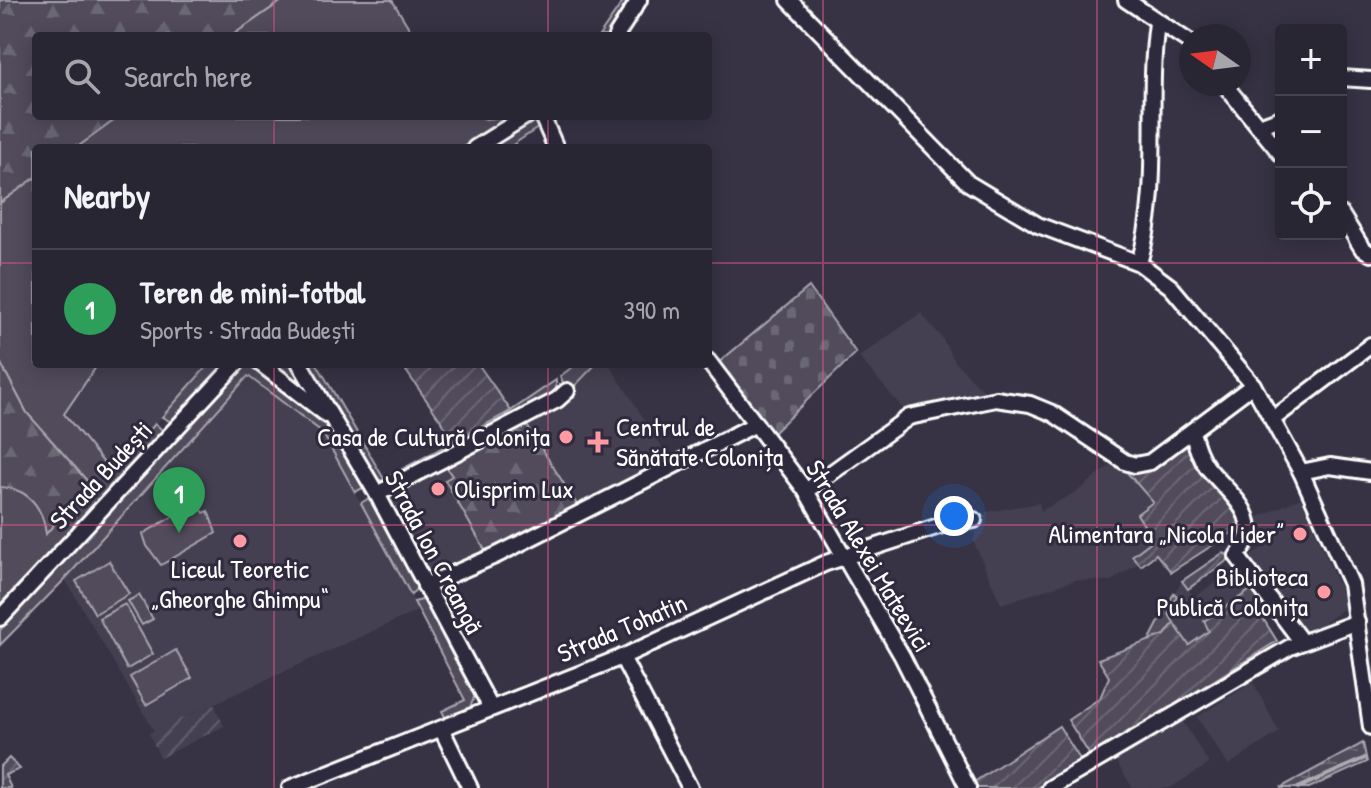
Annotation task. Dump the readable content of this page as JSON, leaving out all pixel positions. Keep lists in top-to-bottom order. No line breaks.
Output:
{"streets":{"street":["Strada Budești","Strada Ion Creangă","Strada Alexei Mateevici","Strada Tohatin"]},"crossings":[["Strada Ion Creangă","Strada Tohatin"],["Strada Alexei Mateevici","Strada Tohatin"]],"places":{"other":["Casa de Cultură Colonița","Olisprim Lux","Alimentara „Nicola Lider”","Liceul Teoretic „Gheorghe Ghimpu“","Biblioteca Publică Colonița"],"health":["Centrul de Sănătate Colonița"]},"north":"left","page":{"map_buttons":["+","−"],"search":"Search here","heading":"Nearby","list":[{"mark":"1","name":"Teren de mini-fotbal","note":"Sports · Strada Budești","value":"390 m"}],"pins":"1"}}
